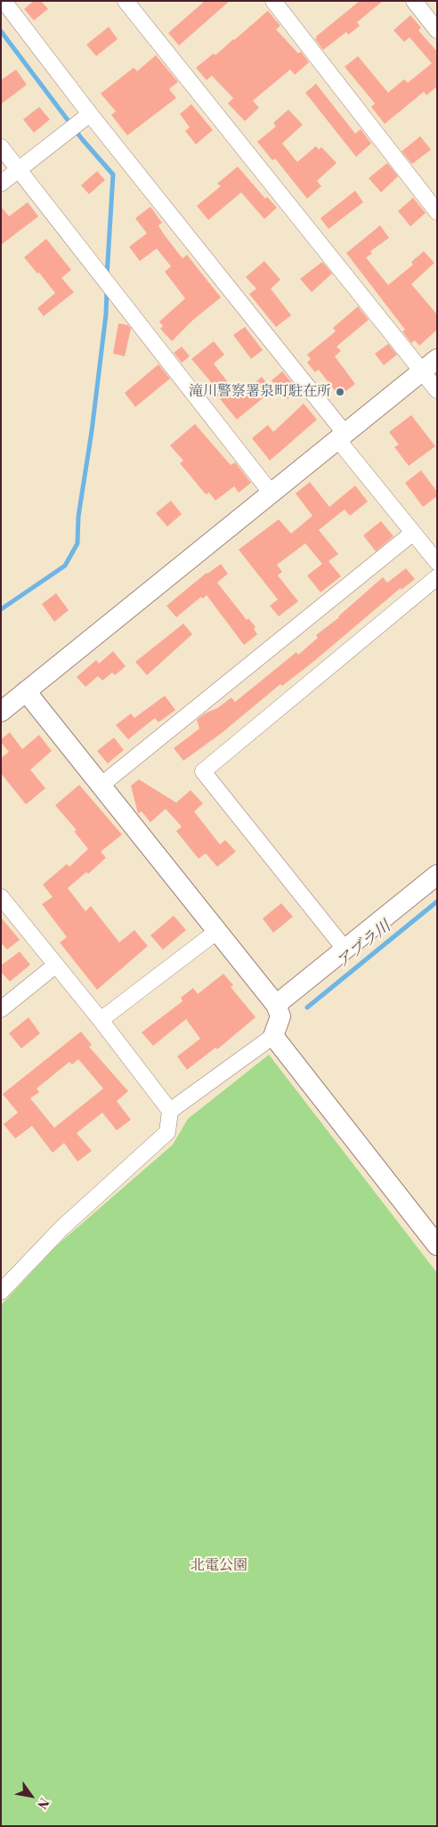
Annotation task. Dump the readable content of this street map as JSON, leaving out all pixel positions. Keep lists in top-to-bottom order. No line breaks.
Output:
{"water":["アブラ川"],"parks":["北電公園"],"places":["滝川警察署泉町駐在所"],"north":"bottom right"}
